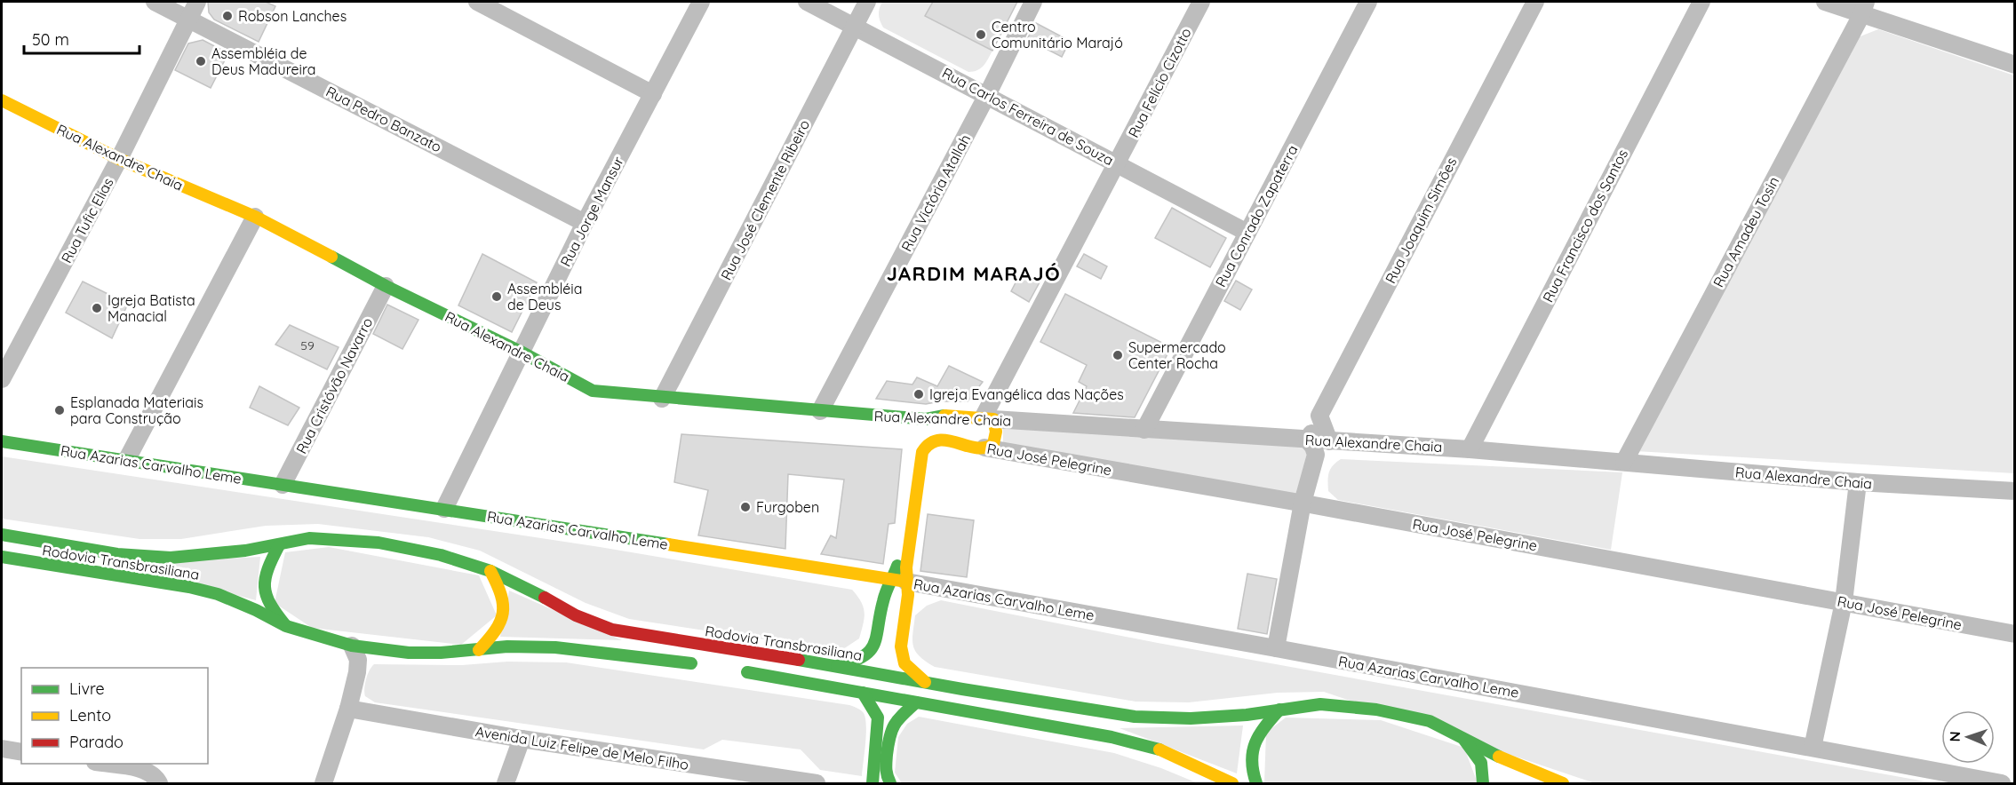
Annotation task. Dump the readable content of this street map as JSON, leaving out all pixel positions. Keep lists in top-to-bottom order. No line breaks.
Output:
{"streets":{"main road":["Rua Alexandre Chaia","Rua José Pelegrine","Rua Azarias Carvalho Leme","Rodovia Transbrasiliana"],"street":["Rua Felício Cizotto","Rua Carlos Ferreira de Souza","Rua Pedro Banzato","Rua Victória Atallah","Rua José Clemente Ribeiro","Rua Jorge Mansur","Rua Conrado Zapaterra","Rua Tufic Elias","Rua Joaquim Simões","Rua Francisco dos Santos","Rua Amadeu Tosin","Rua Cristóvão Navarro","Avenida Luiz Felipe de Melo Filho"]},"crossings":[["Rua Felício Cizotto","Rua Carlos Ferreira de Souza"],["Rua Felício Cizotto","Rua Alexandre Chaia"],["Rua Carlos Ferreira de Souza","Rua Victória Atallah"],["Rua Carlos Ferreira de Souza","Rua José Clemente Ribeiro"],["Rua Carlos Ferreira de Souza","Rua Conrado Zapaterra"],["Rua Pedro Banzato","Rua Jorge Mansur"],["Rua Pedro Banzato","Rua Tufic Elias"],["Rua Alexandre Chaia","Rua Victória Atallah"],["Rua Alexandre Chaia","Rua José Clemente Ribeiro"],["Rua Alexandre Chaia","Rua Jorge Mansur"],["Rua Alexandre Chaia","Rua Conrado Zapaterra"],["Rua Alexandre Chaia","Rua Tufic Elias"],["Rua Alexandre Chaia","Rua Joaquim Simões"],["Rua Alexandre Chaia","Rua Francisco dos Santos"],["Rua Alexandre Chaia","Rua Amadeu Tosin"],["Rua Alexandre Chaia","Rua Cristóvão Navarro"],["Rua Jorge Mansur","Rua Azarias Carvalho Leme"],["Rua Cristóvão Navarro","Rua Azarias Carvalho Leme"],["Rua José Pelegrine","Rua Azarias Carvalho Leme"]],"districts":["JARDIM MARAJÓ"],"places":["Robson Lanches","Centro Comunitário Marajó","Assembléia de Deus Madureira","Assembléia de Deus","Igreja Batista Manacial","Supermercado Center Rocha","Igreja Evangélica das Nações","Esplanada Materiais para Construção","Furgoben"],"house_numbers":["59"],"legend":["Livre","Lento","Parado"],"scale_bar":"50 m","north":"left"}
